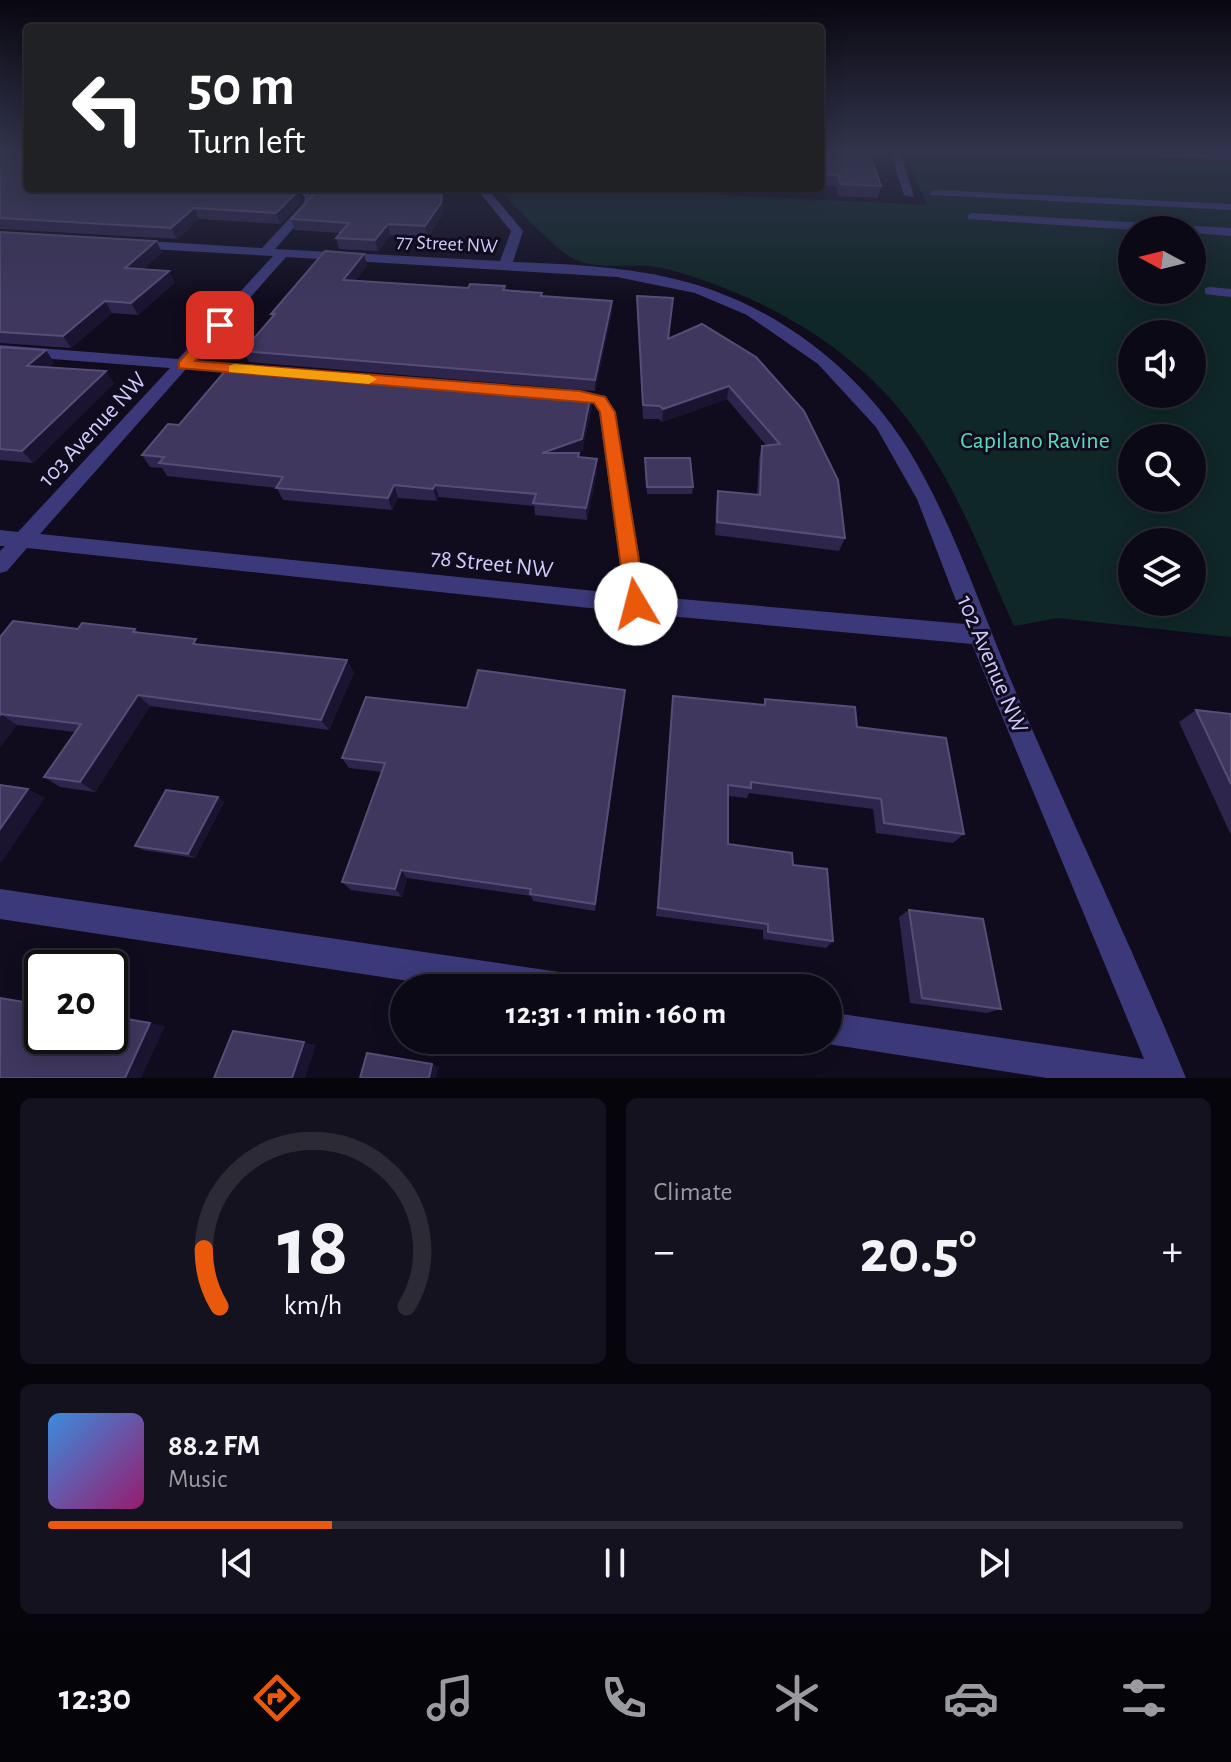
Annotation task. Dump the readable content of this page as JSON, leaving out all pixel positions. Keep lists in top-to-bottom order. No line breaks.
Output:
{"streets":{"street":["77 Street NW","103 Avenue NW","78 Street NW","102 Avenue NW"]},"crossings":[["77 Street NW","103 Avenue NW"],["77 Street NW","102 Avenue NW"],["103 Avenue NW","78 Street NW"],["78 Street NW","102 Avenue NW"]],"parks":["Capilano Ravine"],"north":"left","page":{"turn":["50 m","Turn left"],"limit":"20","trip":"12:31 · 1 min · 160 m","tile":"Climate","heat":["−","20.5°","+"],"song":["88.2 FM","Music"],"tabs":"12:30","gauge":["18","km/h"]}}
